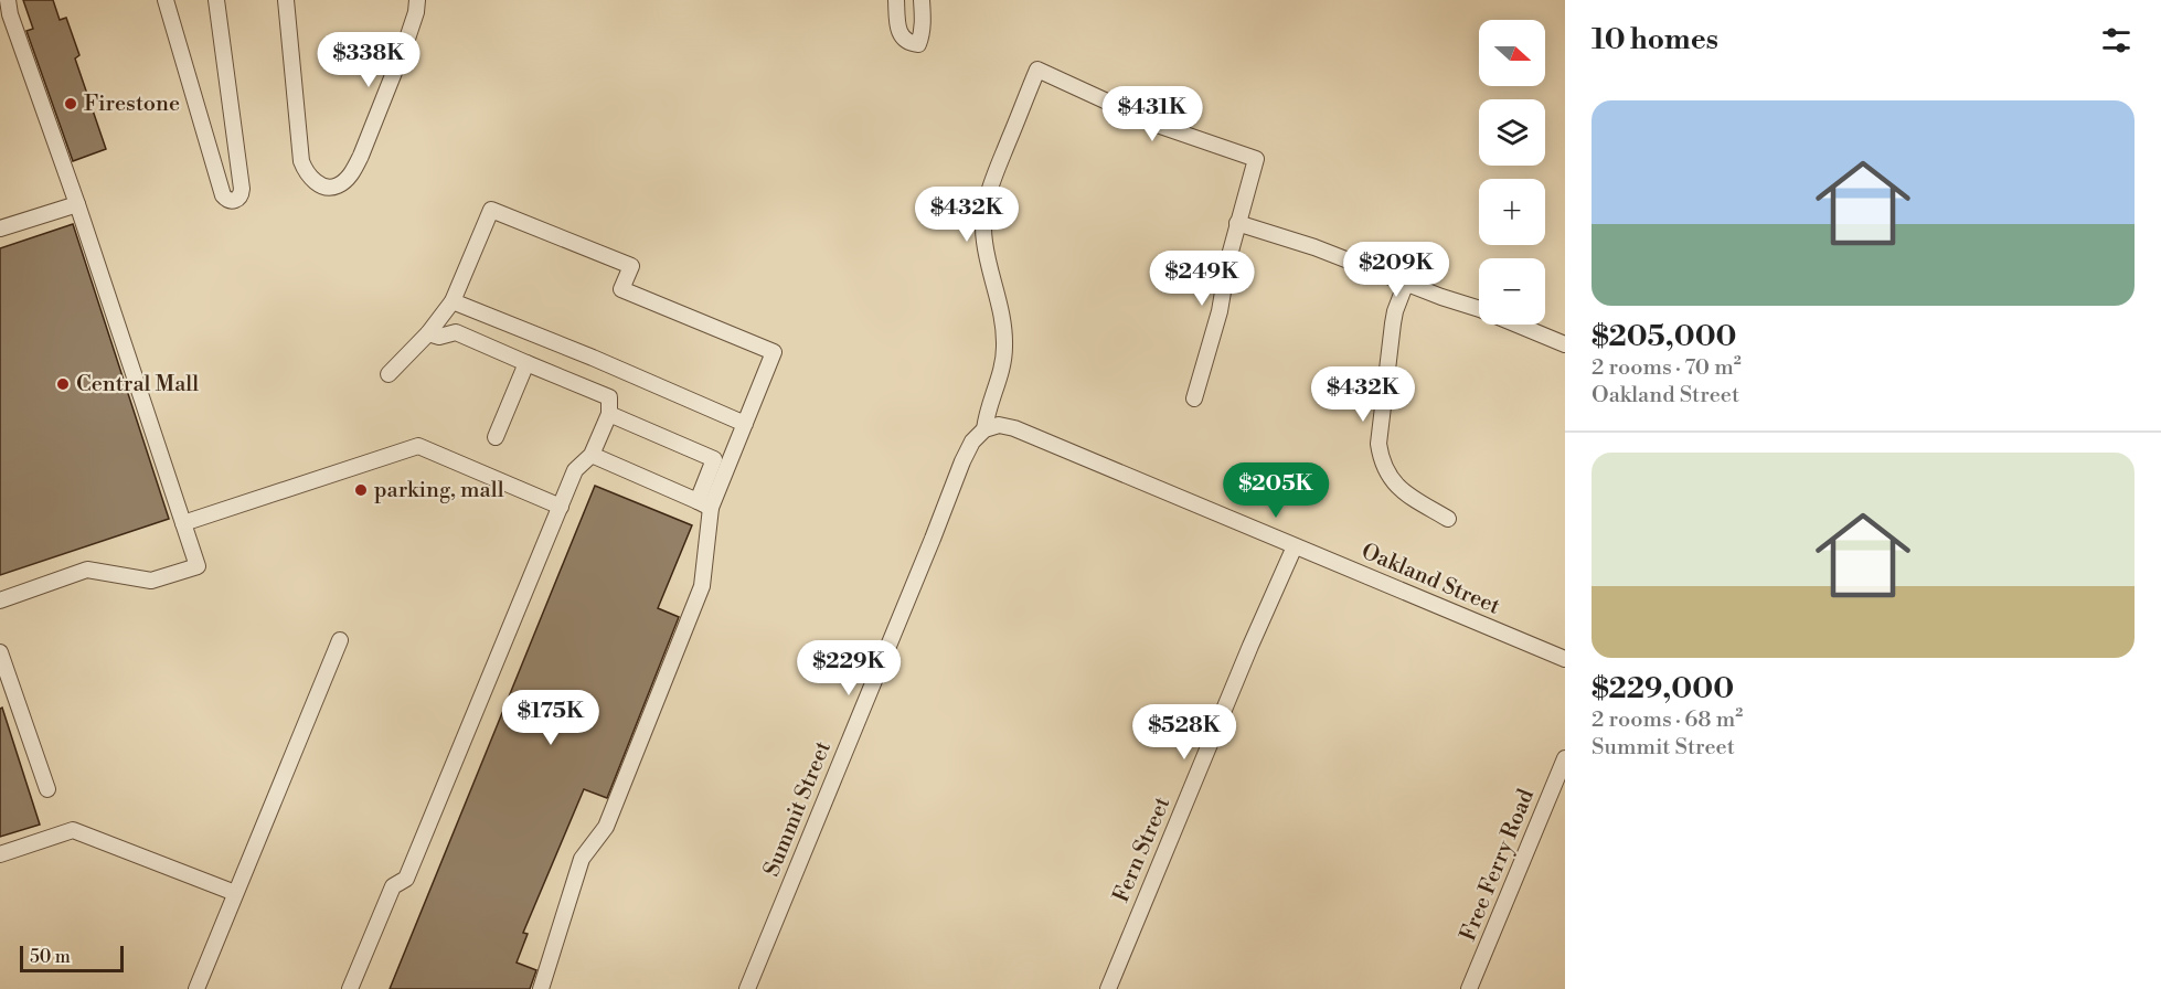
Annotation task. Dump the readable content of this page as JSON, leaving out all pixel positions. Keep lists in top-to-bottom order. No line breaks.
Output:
{"streets":{"street":["Oakland Street","Summit Street","Fern Street","Free Ferry Road"]},"crossings":[["Oakland Street","Summit Street"],["Oakland Street","Fern Street"]],"places":["Firestone","Central Mall","parking, mall"],"scale_bar":"50 m","north":"right","page":{"heading":"10 homes","map_buttons":["+","−"],"price":["$338K","$431K","$432K","$209K","$249K","$432K","$205K","$229K","$175K","$528K"],"list":[{"name":"$205,000","note":"2 rooms · 70 m² · Oakland Street"},{"name":"$229,000","note":"2 rooms · 68 m² · Summit Street"}],"scale":"50 m"}}
